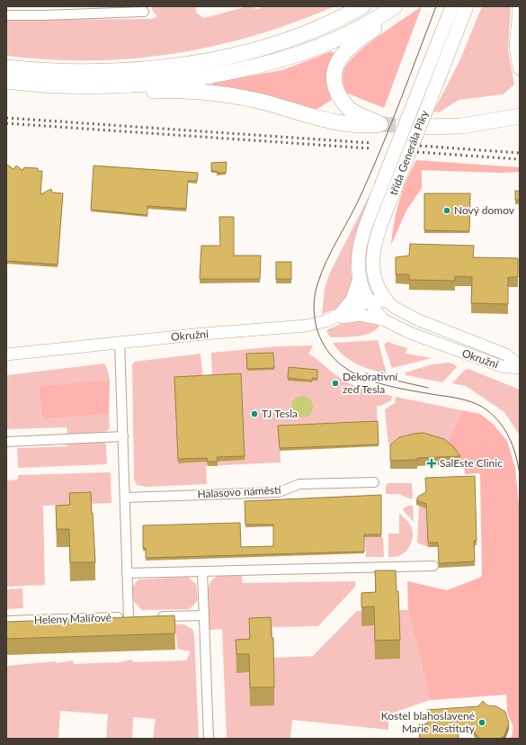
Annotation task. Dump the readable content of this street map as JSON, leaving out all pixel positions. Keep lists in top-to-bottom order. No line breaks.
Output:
{"streets":{"main road":["třída Generála Píky"],"street":["Okružní","Halasovo náměstí","Heleny Malířové"]},"crossings":[["třída Generála Píky","Okružní"]],"places":{"other":["Nový domov","Dekorativní zeď Tesla","TJ Tesla","Kostel blahoslavené Marie Restituty"],"health":["SalEste Clinic"]}}
